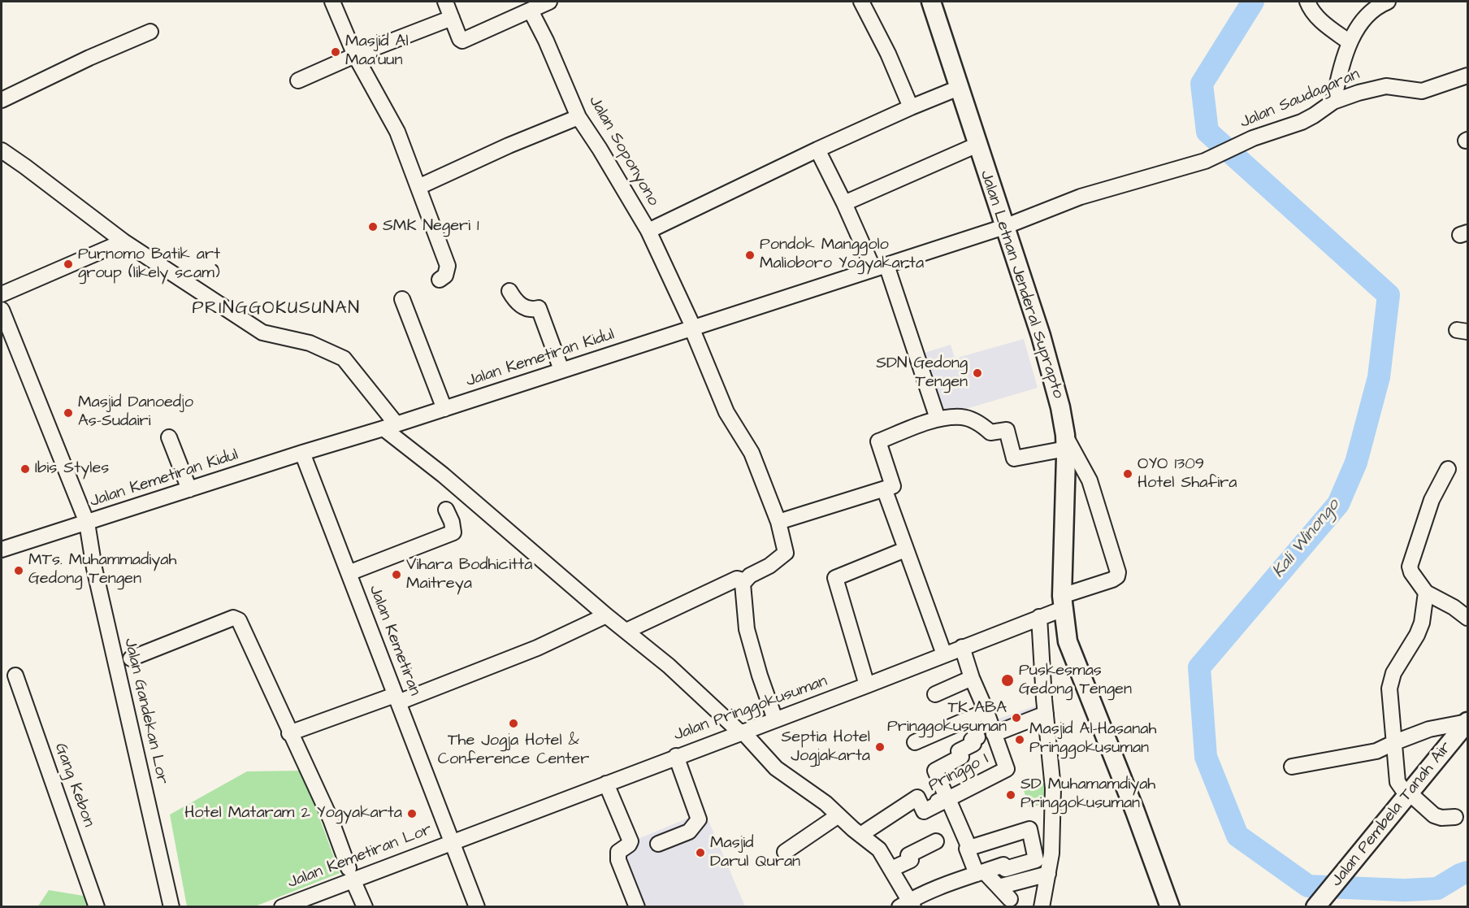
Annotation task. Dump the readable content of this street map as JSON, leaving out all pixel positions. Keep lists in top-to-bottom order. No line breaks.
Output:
{"streets":{"main road":["Jalan Letnan Jenderal Suprapto","Jalan Pembela Tanah Air"],"street":["Jalan Saudagaran","Jalan Soponyono","Jalan Kemetiran Kidul","Jalan Kemetiran","Jalan Pringgokusuman","Jalan Gandekan Lor","Pringgo I","Gang Kebon","Jalan Kemetiran Lor"]},"crossings":[["Jalan Saudagaran","Jalan Letnan Jenderal Suprapto"],["Jalan Saudagaran","Jalan Kemetiran Kidul"],["Jalan Soponyono","Jalan Kemetiran Kidul"],["Jalan Letnan Jenderal Suprapto","Jalan Kemetiran Kidul"],["Jalan Letnan Jenderal Suprapto","Jalan Pringgokusuman"],["Jalan Kemetiran Kidul","Jalan Kemetiran"],["Jalan Kemetiran Kidul","Jalan Gandekan Lor"],["Jalan Kemetiran","Jalan Pringgokusuman"],["Jalan Kemetiran","Jalan Kemetiran Lor"],["Jalan Pringgokusuman","Jalan Kemetiran Lor"]],"districts":["PRINGGOKUSUNAN"],"water":["Kali Winongo"],"places":["Masjid Al Maa'uun","SMK Negeri 1","Pondok Manggolo Malioboro Yogyakarta","Purnomo Batik art group (likely scam)","SDN Gedong Tengen","Masjid Danoedjo As-Sudairi","Ibis Styles","OYO 1309 Hotel Shafira","MTs. Muhammadiyah Gedong Tengen","Vihara Bodhicitta Maitreya","Puskesmas Gedong Tengen","TK ABA Pringgokusuman","The Jogja Hotel & Conference Center","Masjid Al-Hasanah Pringgokusuman","Septia Hotel Jogjakarta","SD Muhamamdiyah Pringgokusuman","Hotel Mataram 2 Yogyakarta","Masjid Darul Quran"]}
